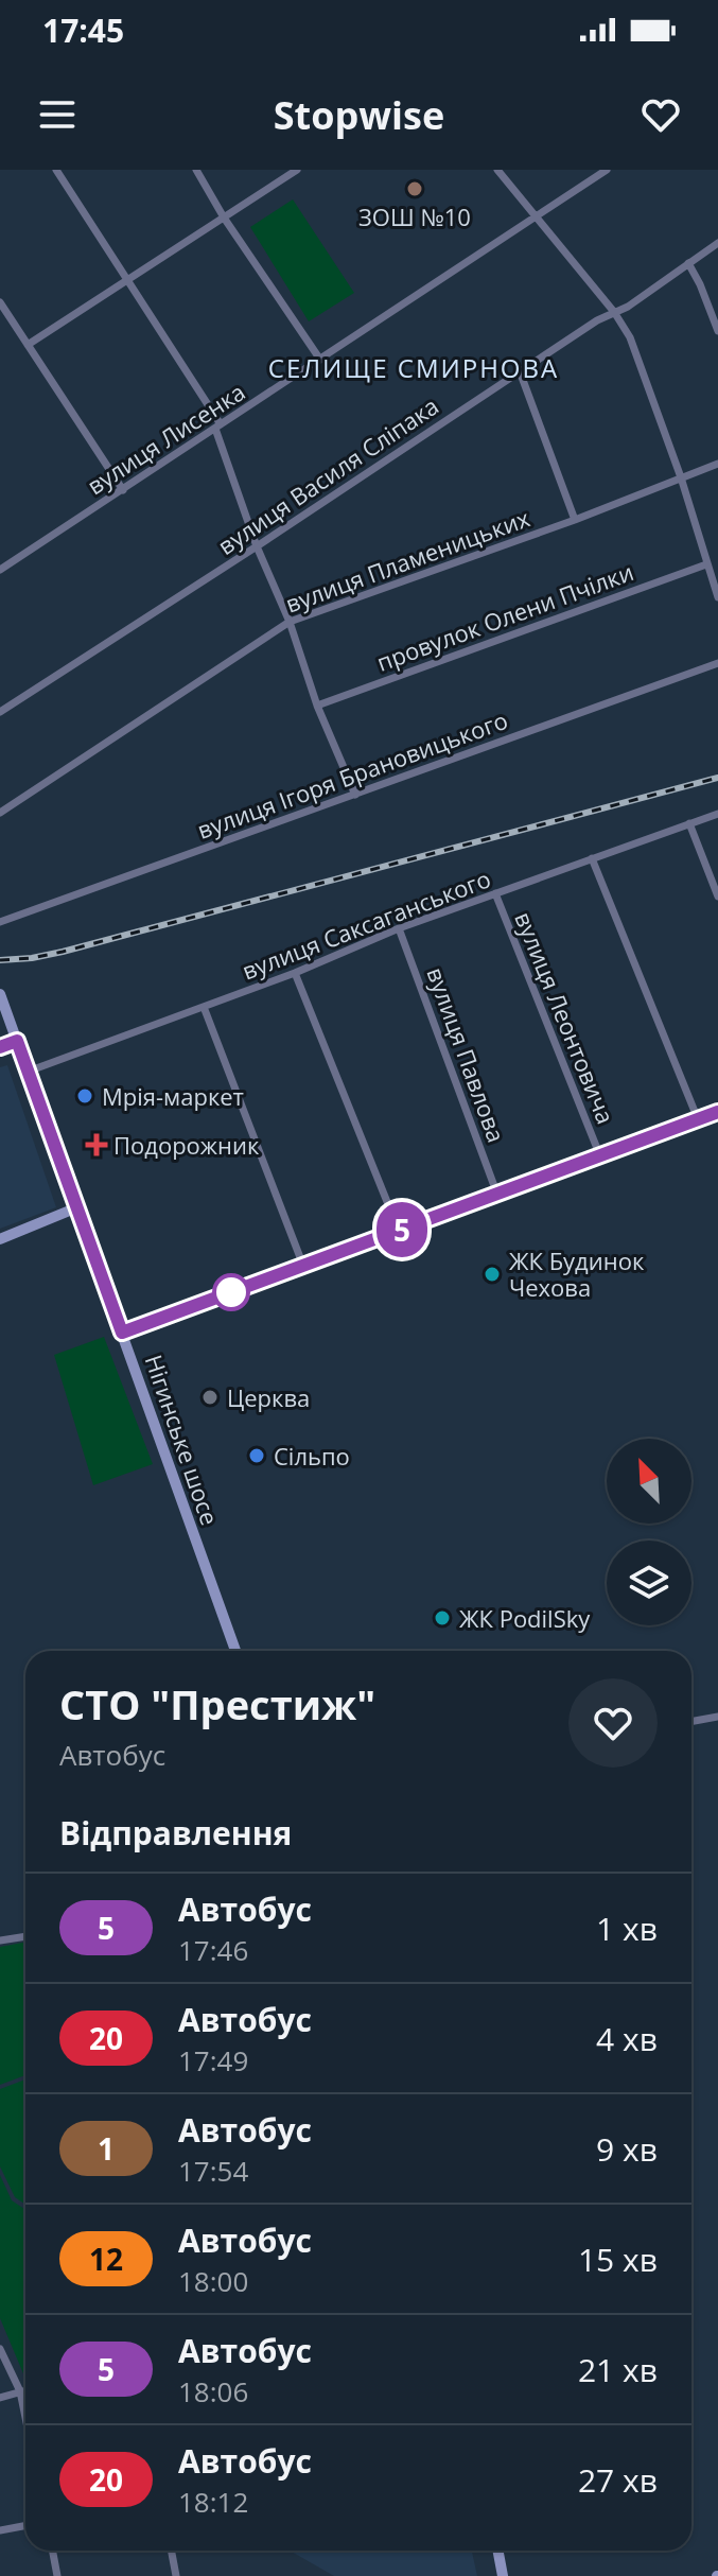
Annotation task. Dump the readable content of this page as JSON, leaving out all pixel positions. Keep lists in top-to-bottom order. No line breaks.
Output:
{"streets":{"main road":["Нігинське шосе"],"street":["вулиця Лисенка","вулиця Василя Сліпака","вулиця Пламеницьких","провулок Олени Пчілки","вулиця Ігоря Брановицького","вулиця Саксаганського","вулиця Леонтовича","вулиця Павлова"]},"crossings":[["вулиця Саксаганського","вулиця Леонтовича"],["вулиця Саксаганського","вулиця Павлова"],["вулиця Саксаганського","Нігинське шосе"]],"districts":["СЕЛИЩЕ СМИРНОВА"],"places":{"other":["ЗОШ №10","Мрія-маркет","ЖК Будинок Чехова","Церква","Сільпо","ЖК PodilSky"],"health":["Подорожник"]},"lines":["bus line 5"],"north":"top left","page":{"status":"17:45","header":"Stopwise","on_map":"5","heading":[["СТО \"Престиж\"","Автобус"],"Відправлення"],"list":[{"mark":"5","name":"Автобус","note":"17:46","value":"1 хв"},{"mark":"20","name":"Автобус","note":"17:49","value":"4 хв"},{"mark":"1","name":"Автобус","note":"17:54","value":"9 хв"},{"mark":"12","name":"Автобус","note":"18:00","value":"15 хв"},{"mark":"5","name":"Автобус","note":"18:06","value":"21 хв"},{"mark":"20","name":"Автобус","note":"18:12","value":"27 хв"}]}}
